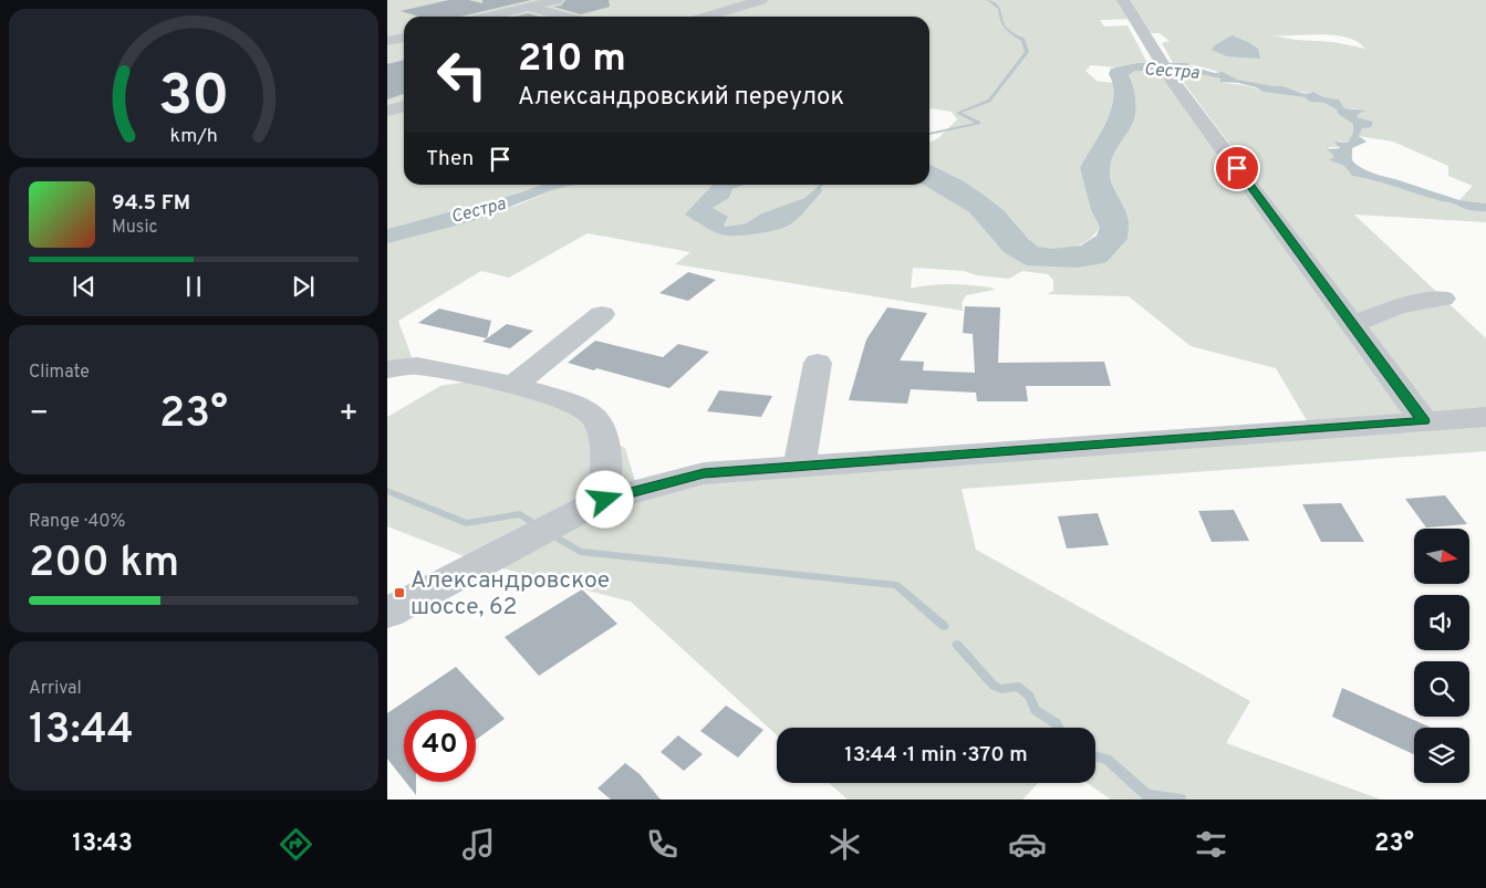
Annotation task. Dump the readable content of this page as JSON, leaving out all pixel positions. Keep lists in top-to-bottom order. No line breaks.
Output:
{"water":["Сестра"],"places":{"transit":["Александровское шоссе, 62"]},"north":"right","page":{"turn":["210 m","Александровский переулок"],"then":"Then","song":["94.5 FM","Music"],"tile":["Climate",["Range · 40%","200 km"],["Arrival","13:44"]],"heat":["−","23°","+"],"limit":"40","trip":"13:44 · 1 min · 370 m","tabs":["13:43","23°"],"gauge":["30","km/h"]}}
